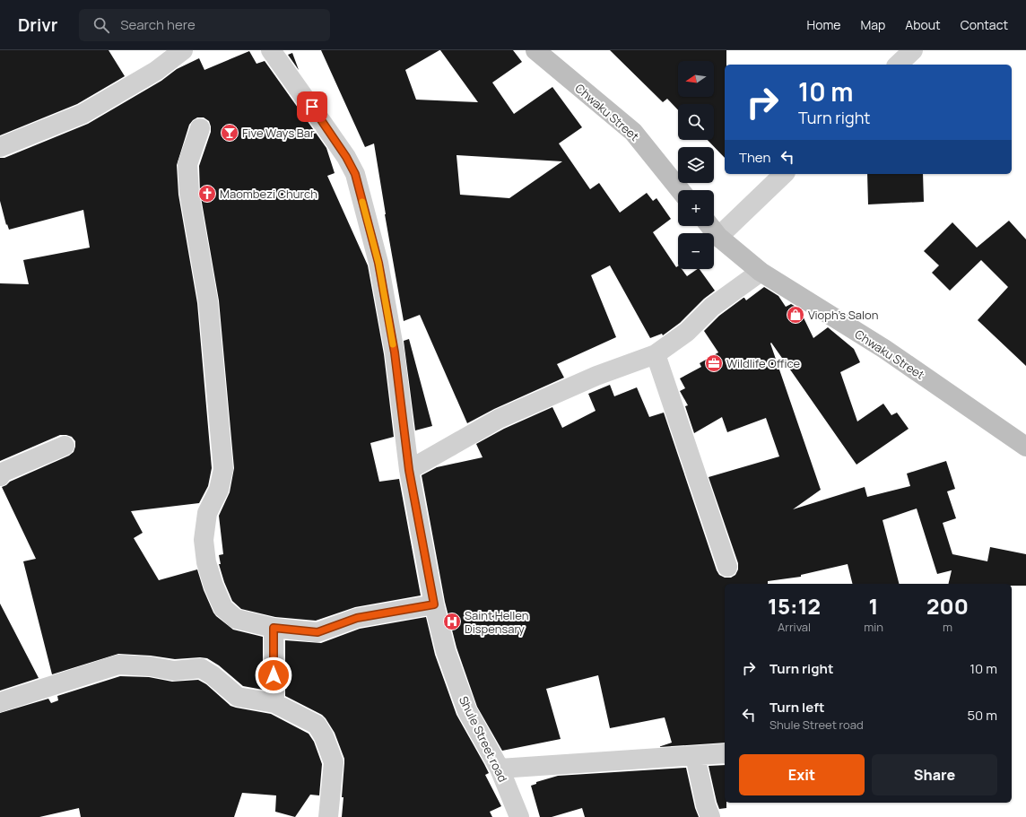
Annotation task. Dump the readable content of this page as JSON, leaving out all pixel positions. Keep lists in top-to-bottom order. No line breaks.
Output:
{"streets":{"main road":["Chwaku Street"],"street":["Shule Street road"]},"places":{"bar":["Five Ways Bar"],"church":["Maombezi Church"],"shop":["Vioph's Salon"],"office":["Wildlife Office"],"hospital":["Saint Hellen Dispensary"]},"north":"left","page":{"header":"Drivr","search":"Search here","nav":["Home","Map","About","Contact"],"map_buttons":["+","−"],"turn":["10 m","Turn right"],"then":"Then","eta":["15:12","Arrival","1","min","200","m"],"list":[{"name":"Turn right","value":"10 m"},{"name":"Turn left","note":"Shule Street road","value":"50 m"}],"buttons":["Exit","Share"]}}
